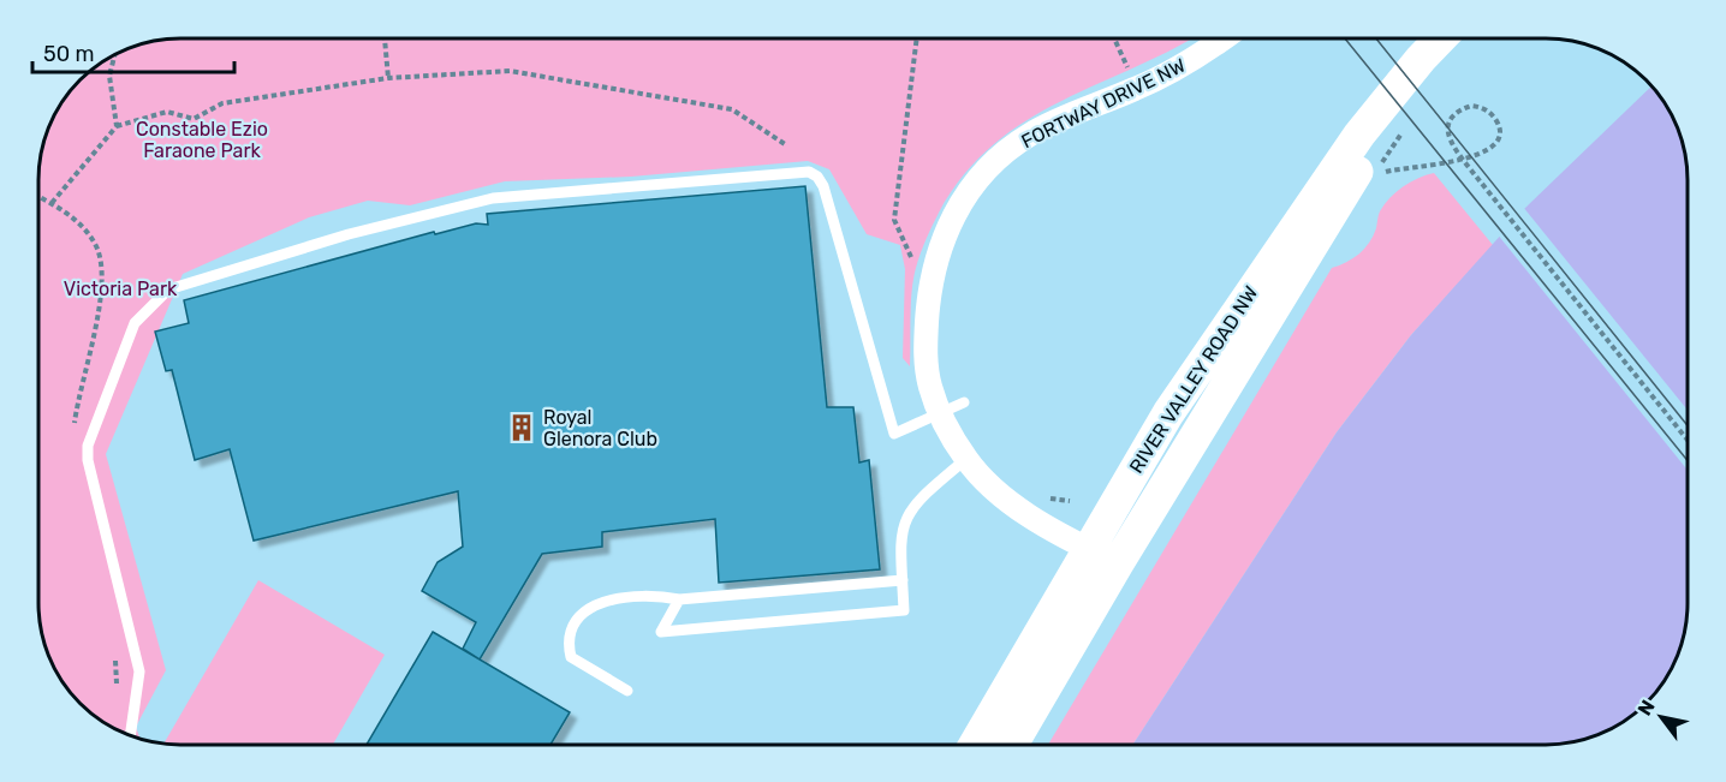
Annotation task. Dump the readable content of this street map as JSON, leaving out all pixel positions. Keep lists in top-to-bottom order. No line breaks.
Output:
{"streets":{"main road":["RIVER VALLEY ROAD NW"],"street":["FORTWAY DRIVE NW"]},"crossings":[["FORTWAY DRIVE NW","RIVER VALLEY ROAD NW"]],"parks":["Constable Ezio Faraone Park","Victoria Park"],"places":{"building":["Royal Glenora Club"]},"scale_bar":"50 m","north":"top left"}
